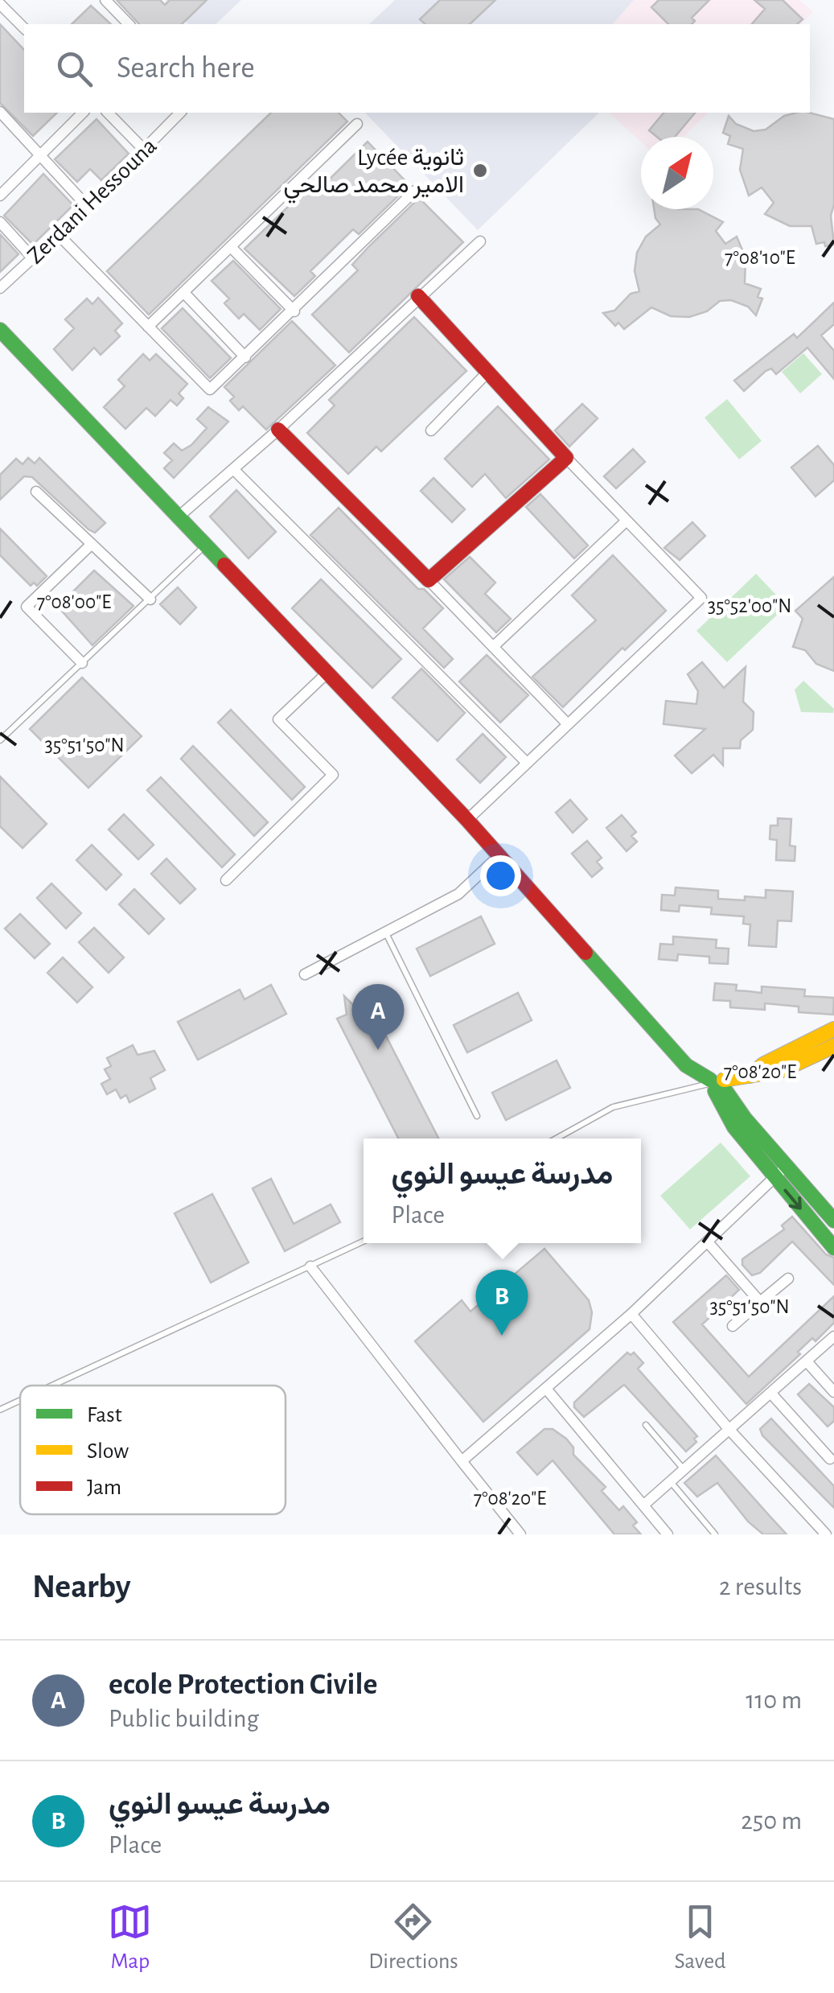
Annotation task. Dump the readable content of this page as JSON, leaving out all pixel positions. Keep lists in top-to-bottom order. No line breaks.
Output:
{"streets":{"street":["Zerdani Hessouna"]},"places":["Lycée ثانوية الامير محمد صالحي"],"legend":["Fast","Slow","Jam"],"north":"top right","page":{"search":"Search here","pins":["A","B"],"popup":["مدرسة عيسو النوي","Place"],"heading":["Nearby","2 results"],"list":[{"mark":"A","name":"ecole Protection Civile","note":"Public building","value":"110 m"},{"mark":"B","name":"مدرسة عيسو النوي","note":"Place","value":"250 m"}],"nav":["Map","Directions","Saved"]},"coordinates":["7°08'10\"E","7°08'00\"E","35°52'00\"N","35°51'50\"N","7°08'20\"E"]}
